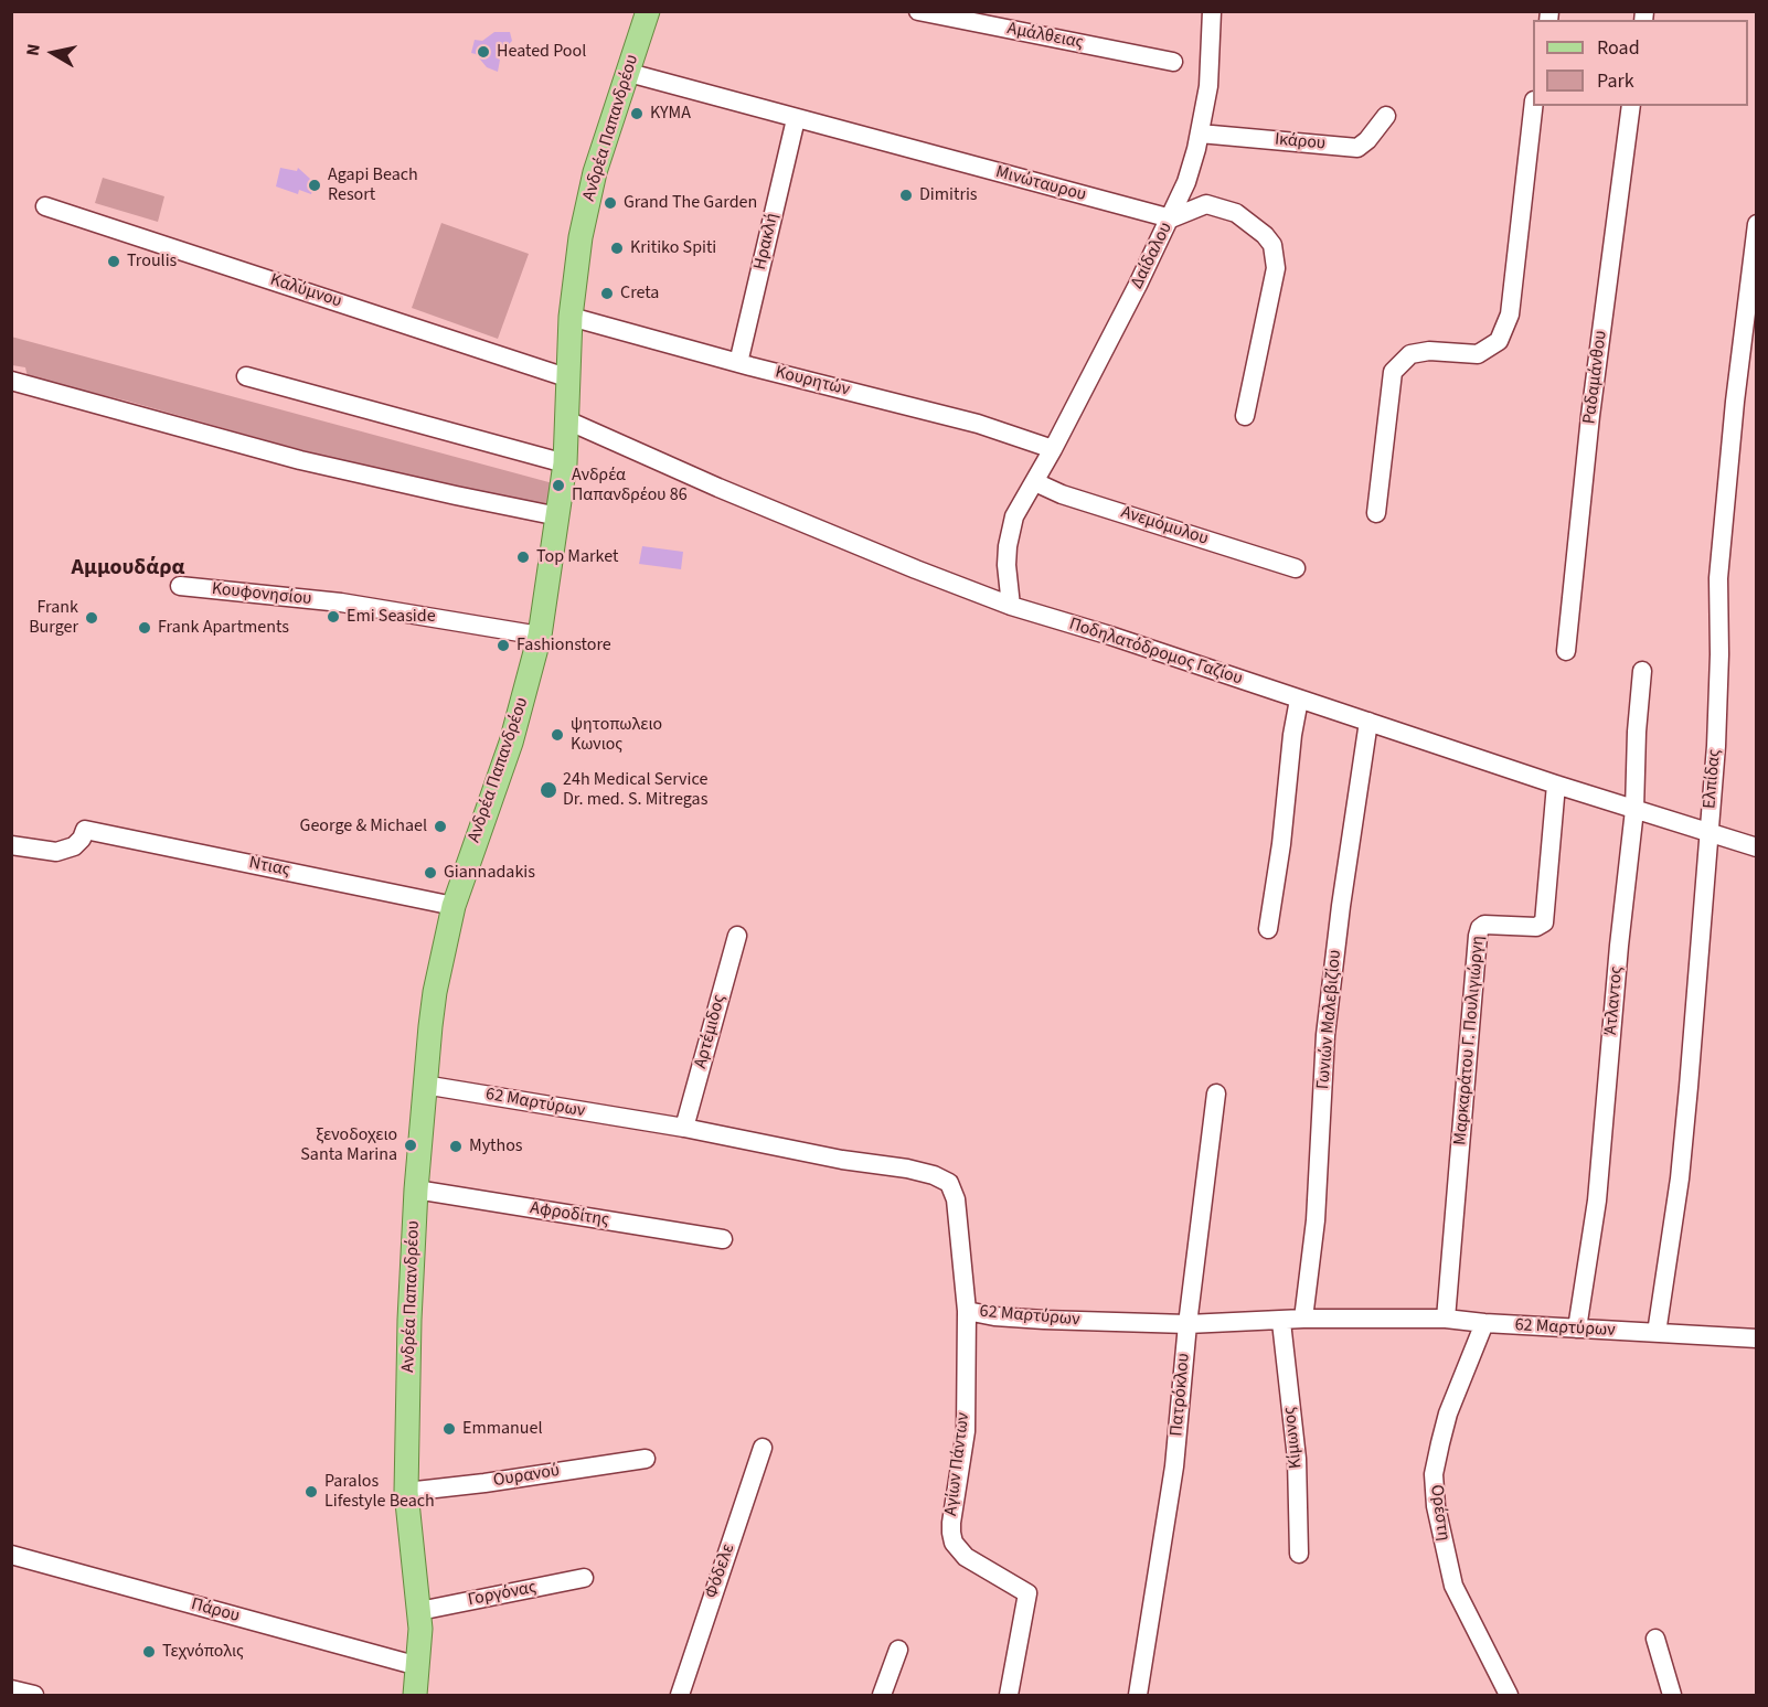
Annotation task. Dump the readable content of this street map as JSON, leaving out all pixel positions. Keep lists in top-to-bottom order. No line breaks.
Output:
{"streets":{"main road":["Ανδρέα Παπανδρέου"],"street":["Αμάλθειας","Ικάρου","Μινώταυρου","Ηρακλή","Δαίδαλου","Καλύμνου","Ραδαμάνθου","Κουρητών","Ανεμόμυλου","Κουφονησίου","Ποδηλατόδρομος Γαζίου","Ελπίδας","Ντιας","Άτλαντος","Γωνιών Μαλεβιζίου","Αρτέμιδος","Μαρκαράτου Γ. Πουλιγιώργη","62 Μαρτύρων","Αφροδίτης","Πατρόκλου","Κίμωνος","Αγίων Πάντων","Ουρανού","Ορέστη","Φόδελε","Γοργόνας","Πάρου"]},"crossings":[["Ανδρέα Παπανδρέου","Μινώταυρου"],["Ανδρέα Παπανδρέου","Καλύμνου"],["Ανδρέα Παπανδρέου","Κουρητών"],["Ανδρέα Παπανδρέου","Κουφονησίου"],["Ανδρέα Παπανδρέου","Ποδηλατόδρομος Γαζίου"],["Ανδρέα Παπανδρέου","Ντιας"],["Ανδρέα Παπανδρέου","62 Μαρτύρων"],["Ανδρέα Παπανδρέου","Αφροδίτης"],["Ανδρέα Παπανδρέου","Ουρανού"],["Ανδρέα Παπανδρέου","Γοργόνας"],["Ανδρέα Παπανδρέου","Πάρου"],["Ικάρου","Δαίδαλου"],["Μινώταυρου","Ηρακλή"],["Μινώταυρου","Δαίδαλου"],["Ηρακλή","Κουρητών"],["Δαίδαλου","Κουρητών"],["Δαίδαλου","Ανεμόμυλου"],["Δαίδαλου","Ποδηλατόδρομος Γαζίου"],["Ποδηλατόδρομος Γαζίου","Ελπίδας"],["Ποδηλατόδρομος Γαζίου","Άτλαντος"],["Ποδηλατόδρομος Γαζίου","Γωνιών Μαλεβιζίου"],["Ποδηλατόδρομος Γαζίου","Μαρκαράτου Γ. Πουλιγιώργη"],["Ελπίδας","62 Μαρτύρων"],["Άτλαντος","62 Μαρτύρων"],["Γωνιών Μαλεβιζίου","62 Μαρτύρων"],["Αρτέμιδος","62 Μαρτύρων"],["Μαρκαράτου Γ. Πουλιγιώργη","62 Μαρτύρων"],["62 Μαρτύρων","Πατρόκλου"],["62 Μαρτύρων","Κίμωνος"],["62 Μαρτύρων","Αγίων Πάντων"],["62 Μαρτύρων","Ορέστη"]],"districts":["Αμμουδάρα"],"places":["Heated Pool","ΚΥΜΑ","Agapi Beach Resort","Dimitris","Grand The Garden","Kritiko Spiti","Troulis","Creta","Ανδρέα Παπανδρέου 86","Top Market","Emi Seaside","Frank Burger","Frank Apartments","Fashionstore","ψητοπωλειο Κωνιος","24h Medical Service Dr. med. S. Mitregas","George & Michael","Giannadakis","ξενοδοχειο Santa Marina","Mythos","Emmanuel","Paralos Lifestyle Beach","Τεχνόπολις"],"legend":["Road","Park"],"north":"left"}
